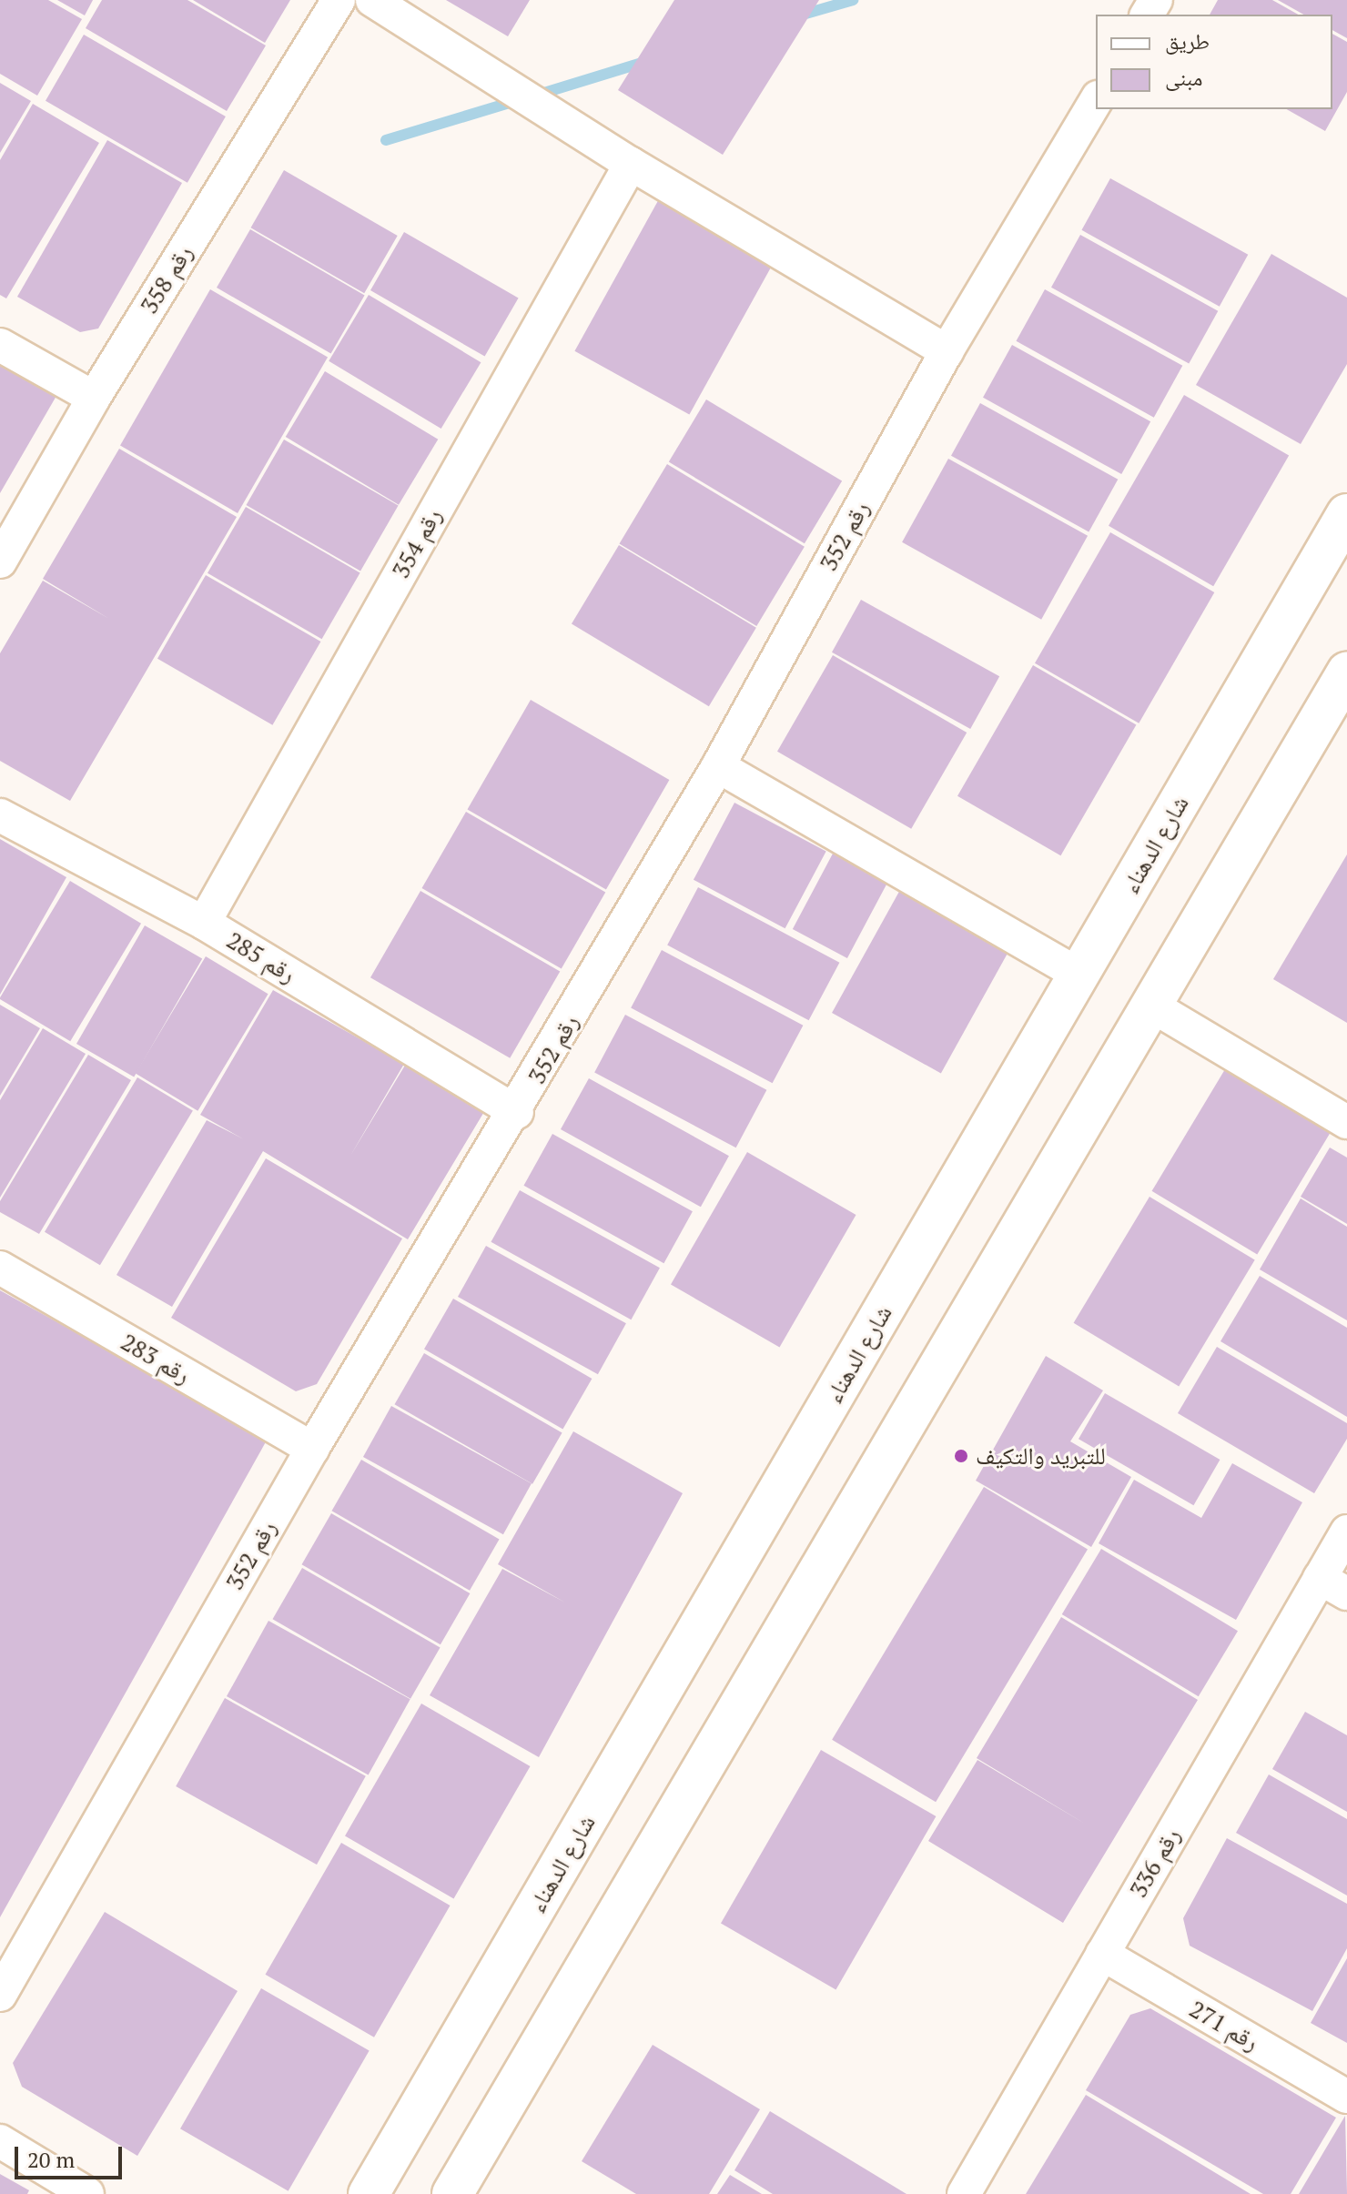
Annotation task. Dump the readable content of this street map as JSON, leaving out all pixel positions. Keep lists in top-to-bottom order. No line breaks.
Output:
{"streets":{"street":["رقم 358","رقم 352","رقم 354","شارع الدهناء","رقم 285","رقم 283","رقم 336","رقم 271"]},"crossings":[["رقم 352","رقم 285"],["رقم 352","رقم 283"],["رقم 354","رقم 285"],["رقم 336","رقم 271"]],"places":["للتبرید والتکیف"],"legend":["طريق","مبنى"],"scale_bar":"20 m"}
